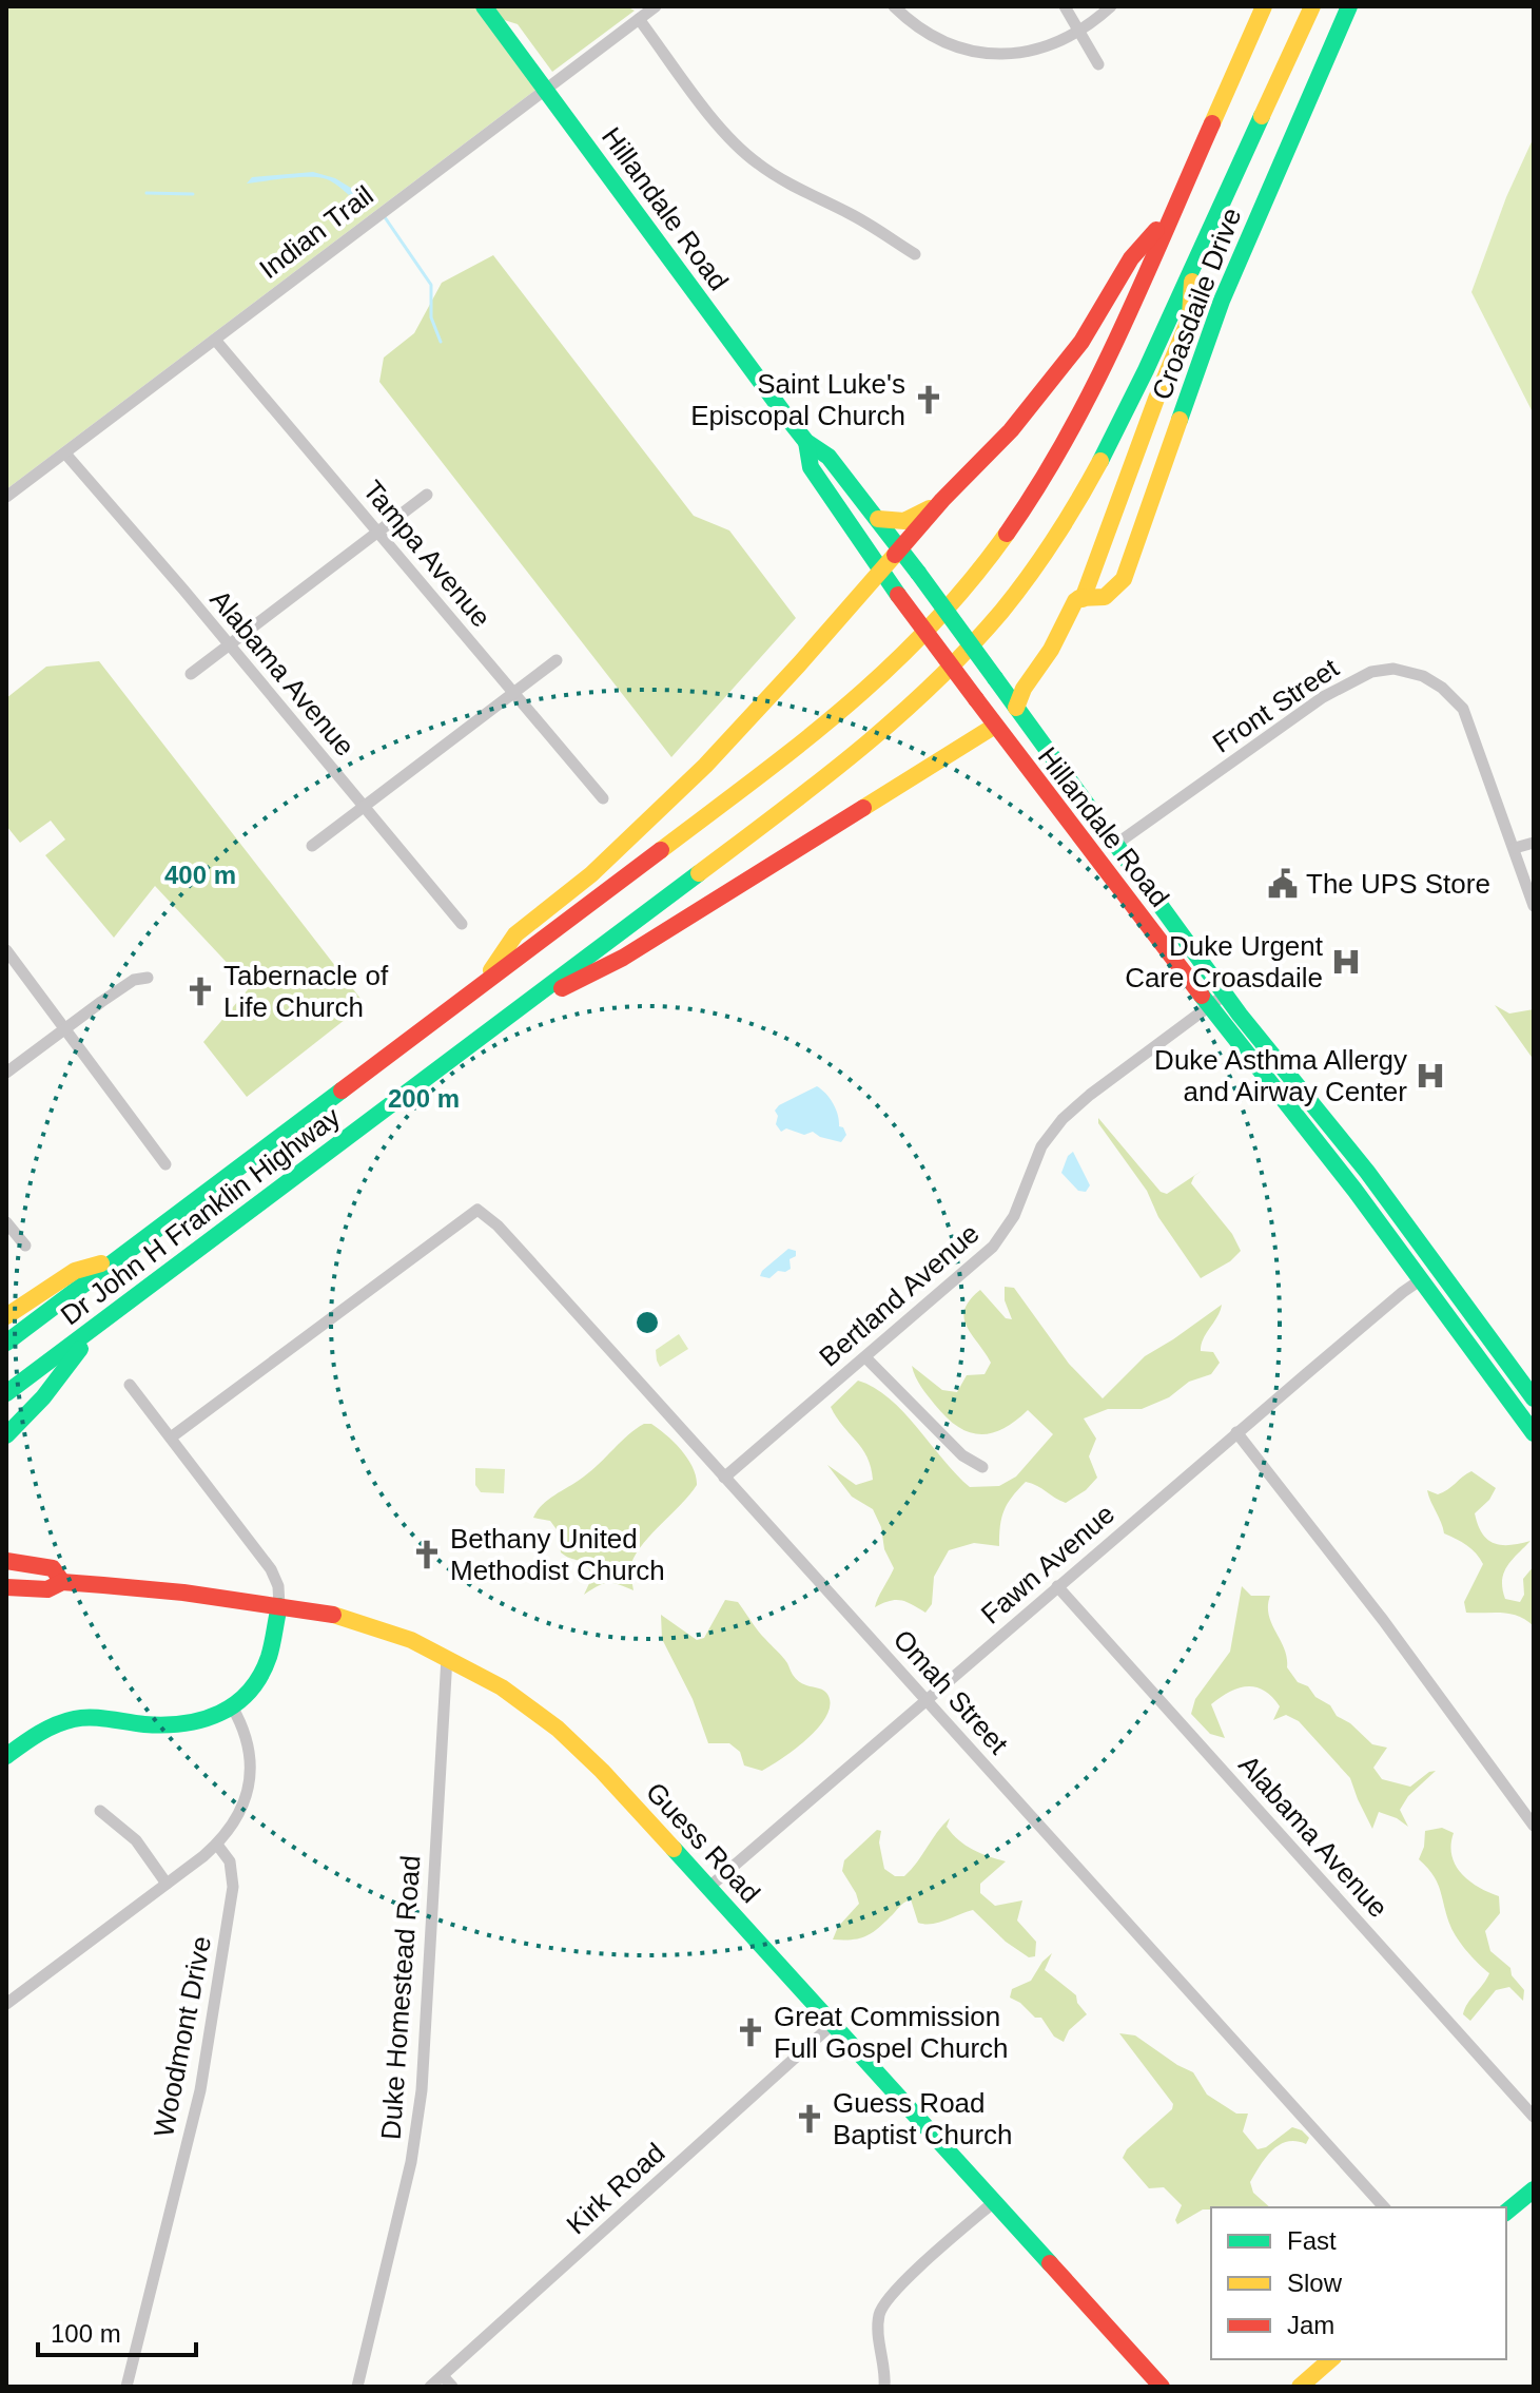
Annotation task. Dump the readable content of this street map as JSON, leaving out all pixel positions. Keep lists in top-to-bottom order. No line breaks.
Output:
{"streets":{"main road":["Hillandale Road","Croasdaile Drive","Dr John H Franklin Highway","Guess Road"],"street":["Indian Trail","Tampa Avenue","Alabama Avenue","Front Street","Bertland Avenue","Fawn Avenue","Omah Street","Duke Homestead Road","Woodmont Drive","Kirk Road"]},"crossings":[["Hillandale Road","Indian Trail"],["Hillandale Road","Front Street"],["Hillandale Road","Bertland Avenue"],["Hillandale Road","Fawn Avenue"],["Indian Trail","Tampa Avenue"],["Indian Trail","Alabama Avenue"],["Alabama Avenue","Fawn Avenue"],["Bertland Avenue","Omah Street"],["Fawn Avenue","Omah Street"],["Fawn Avenue","Guess Road"],["Guess Road","Duke Homestead Road"],["Guess Road","Kirk Road"]],"places":{"church":["Saint Luke's Episcopal Church","Tabernacle of Life Church","Bethany United Methodist Church","Great Commission Full Gospel Church","Guess Road Baptist Church"],"public building":["The UPS Store"],"hospital":["Duke Urgent Care Croasdaile","Duke Asthma Allergy and Airway Center"]},"legend":["Fast","Slow","Jam"],"scale_bar":"100 m","rings":["400 m","200 m"]}
